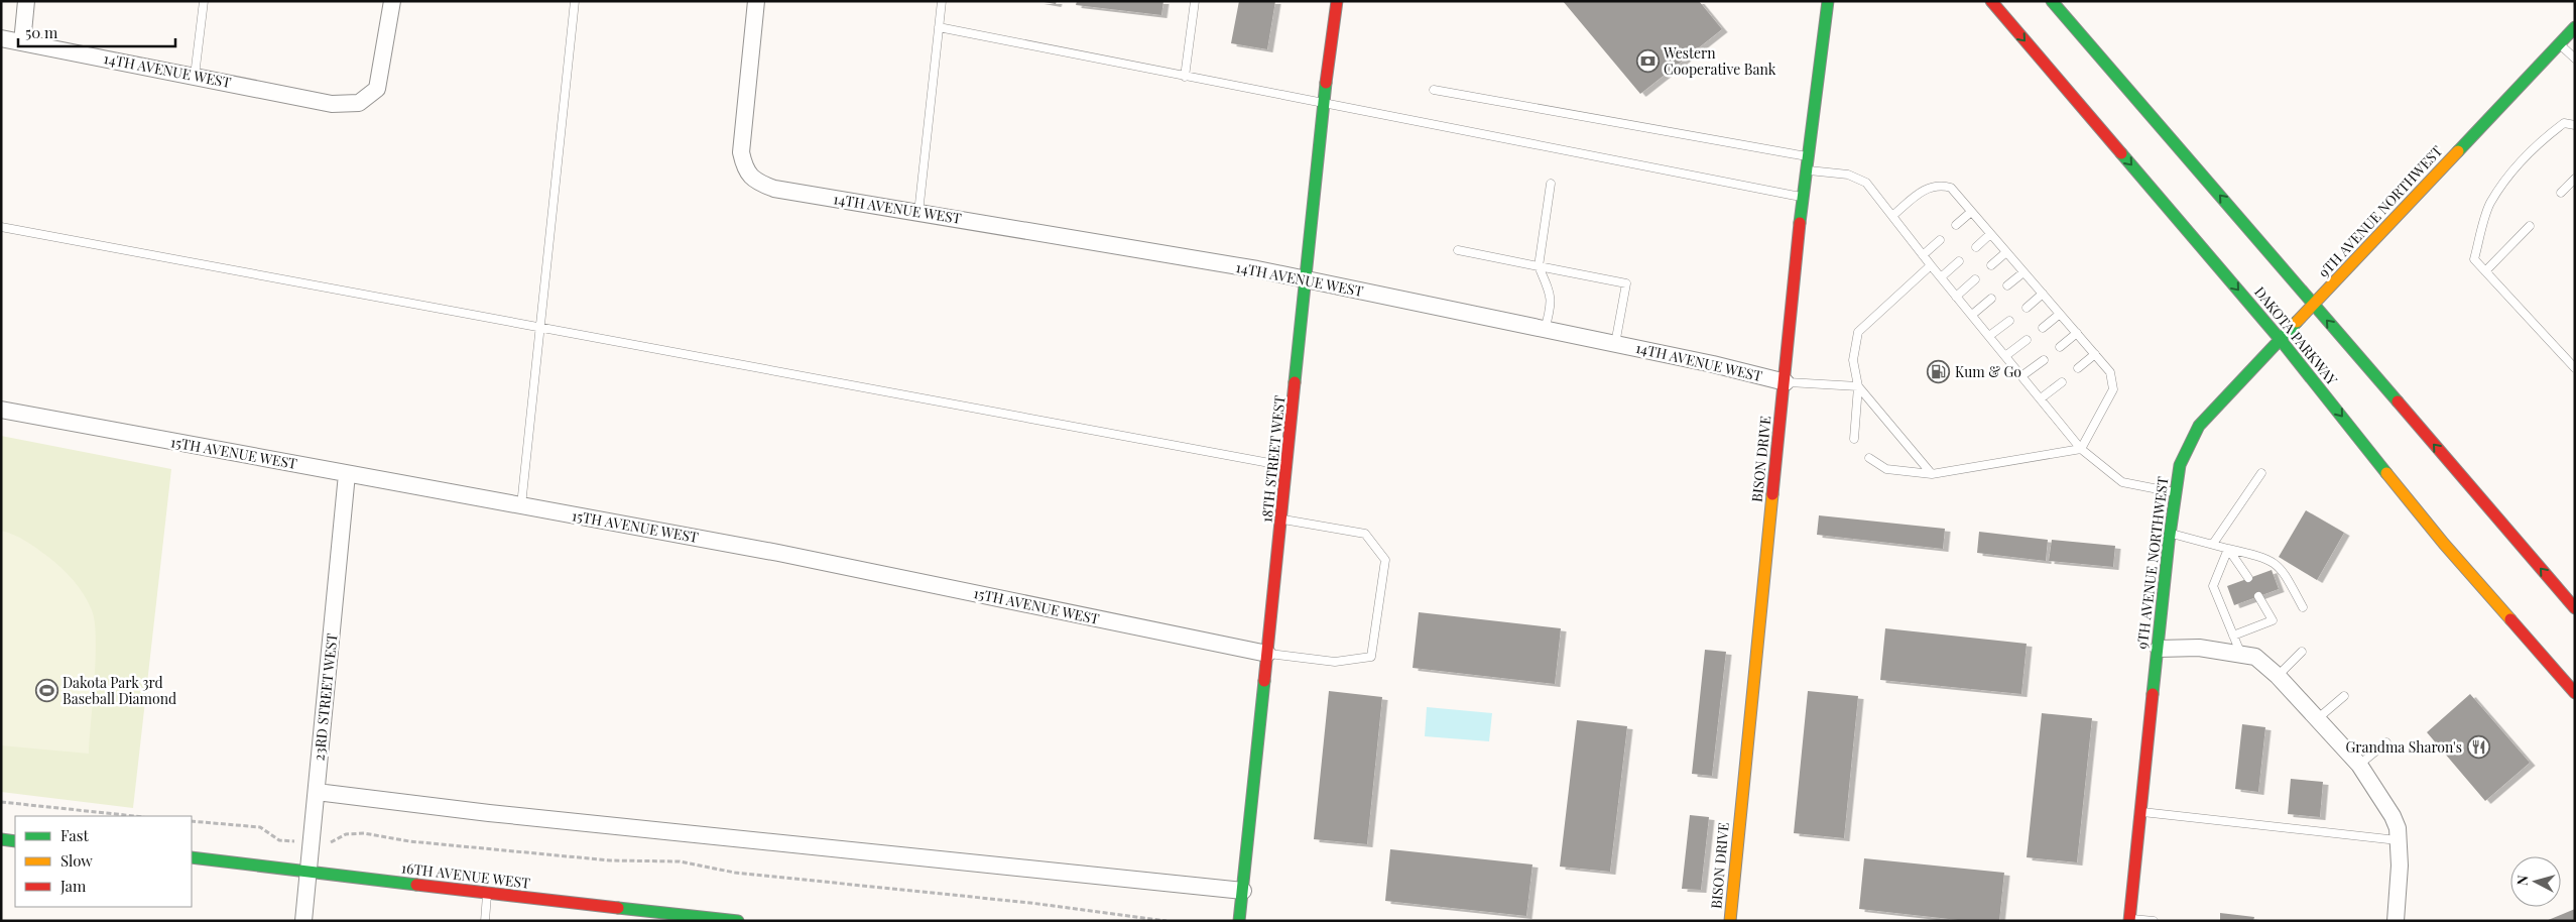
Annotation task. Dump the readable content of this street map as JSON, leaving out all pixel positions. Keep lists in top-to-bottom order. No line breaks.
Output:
{"streets":{"main road":["9TH AVENUE NORTHWEST","DAKOTA PARKWAY","18TH STREET WEST","BISON DRIVE","16TH AVENUE WEST"],"street":["14TH AVENUE WEST","15TH AVENUE WEST","23RD STREET WEST"]},"crossings":[["14TH AVENUE WEST","18TH STREET WEST"],["14TH AVENUE WEST","BISON DRIVE"],["9TH AVENUE NORTHWEST","DAKOTA PARKWAY"],["15TH AVENUE WEST","18TH STREET WEST"],["15TH AVENUE WEST","23RD STREET WEST"],["23RD STREET WEST","16TH AVENUE WEST"]],"places":{"bank":["Western Cooperative Bank"],"fuel station":["Kum & Go"],"sports":["Dakota Park 3rd Baseball Diamond"],"restaurant":["Grandma Sharon's"]},"legend":["Fast","Slow","Jam"],"scale_bar":"50 m","north":"left"}
